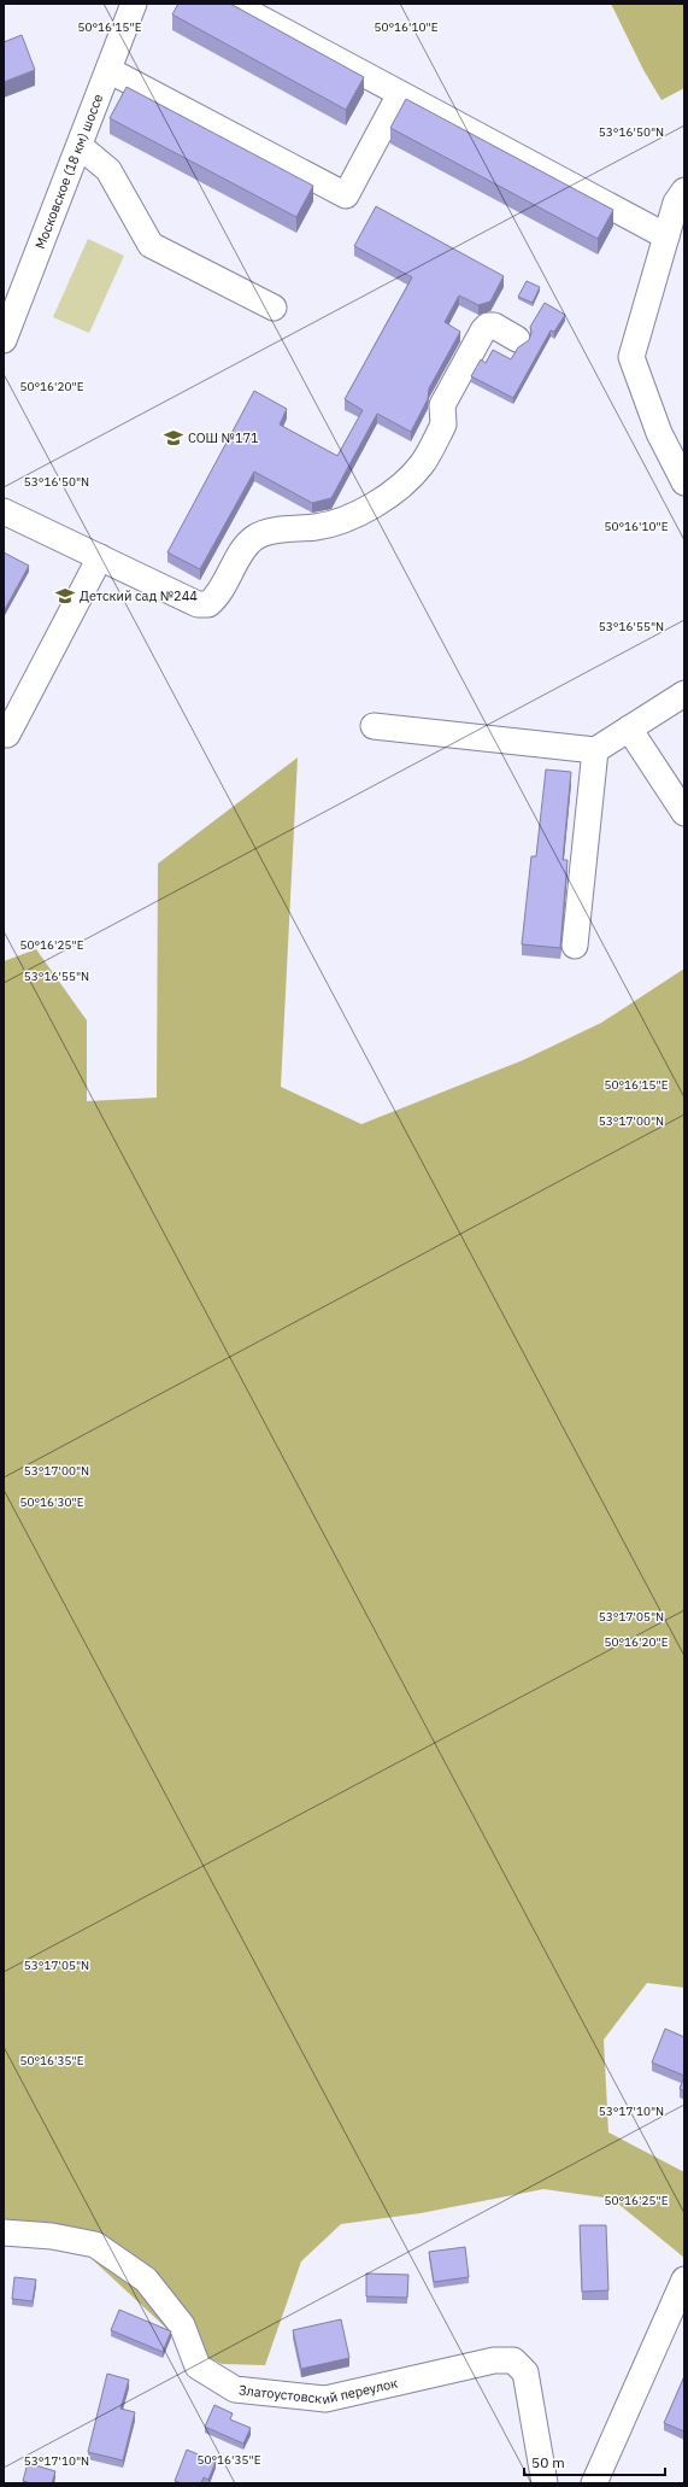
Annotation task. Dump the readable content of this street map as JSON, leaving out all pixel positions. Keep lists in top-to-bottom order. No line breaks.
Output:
{"streets":{"street":["Московское (18 км) шоссе","Златоустовский переулок"]},"places":{"school or university":["СОШ №171","Детский сад №244"]},"scale_bar":"50 m","coordinates":["50°16'15\"E","50°16'10\"E","53°16'50\"N","50°16'20\"E","53°16'55\"N","50°16'25\"E","53°17'00\"N","50°16'30\"E","53°17'05\"N","50°16'35\"E","53°17'10\"N"]}
